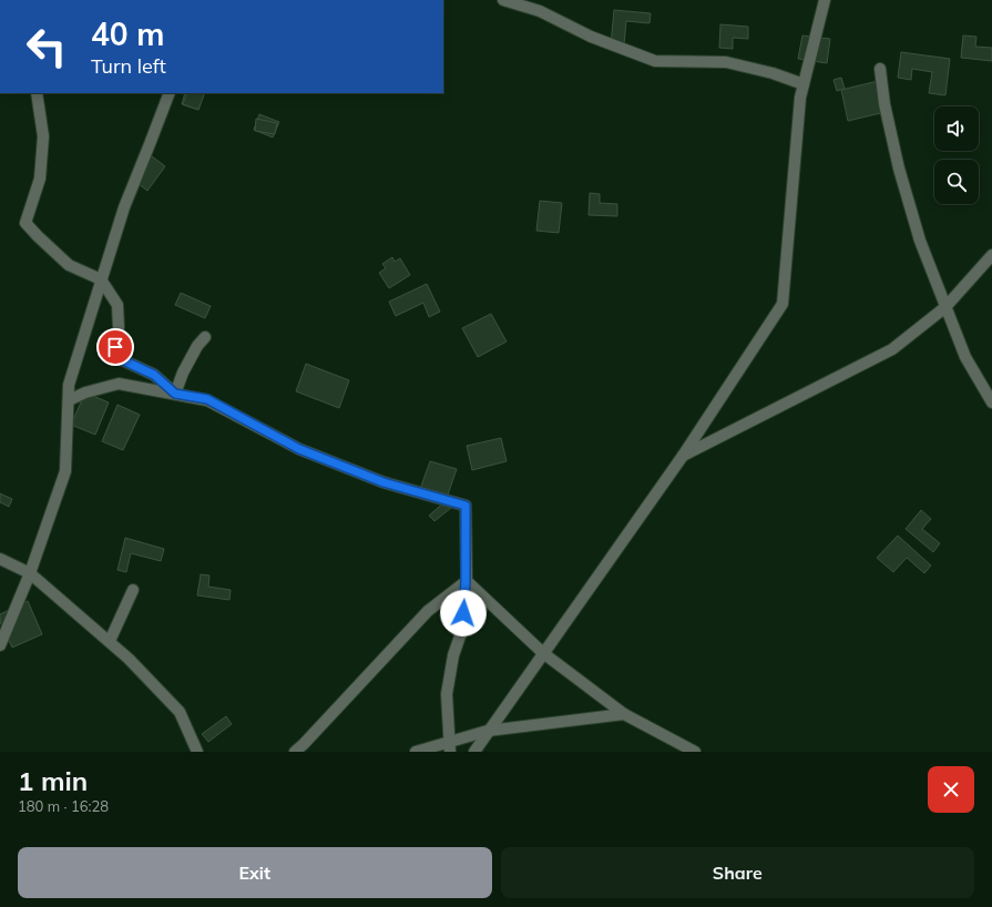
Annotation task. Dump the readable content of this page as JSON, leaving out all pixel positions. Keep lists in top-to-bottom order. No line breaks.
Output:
{"page":{"turn":["40 m","Turn left"],"heading":["1 min","180 m · 16:28"],"buttons":["Exit","Share"]}}
